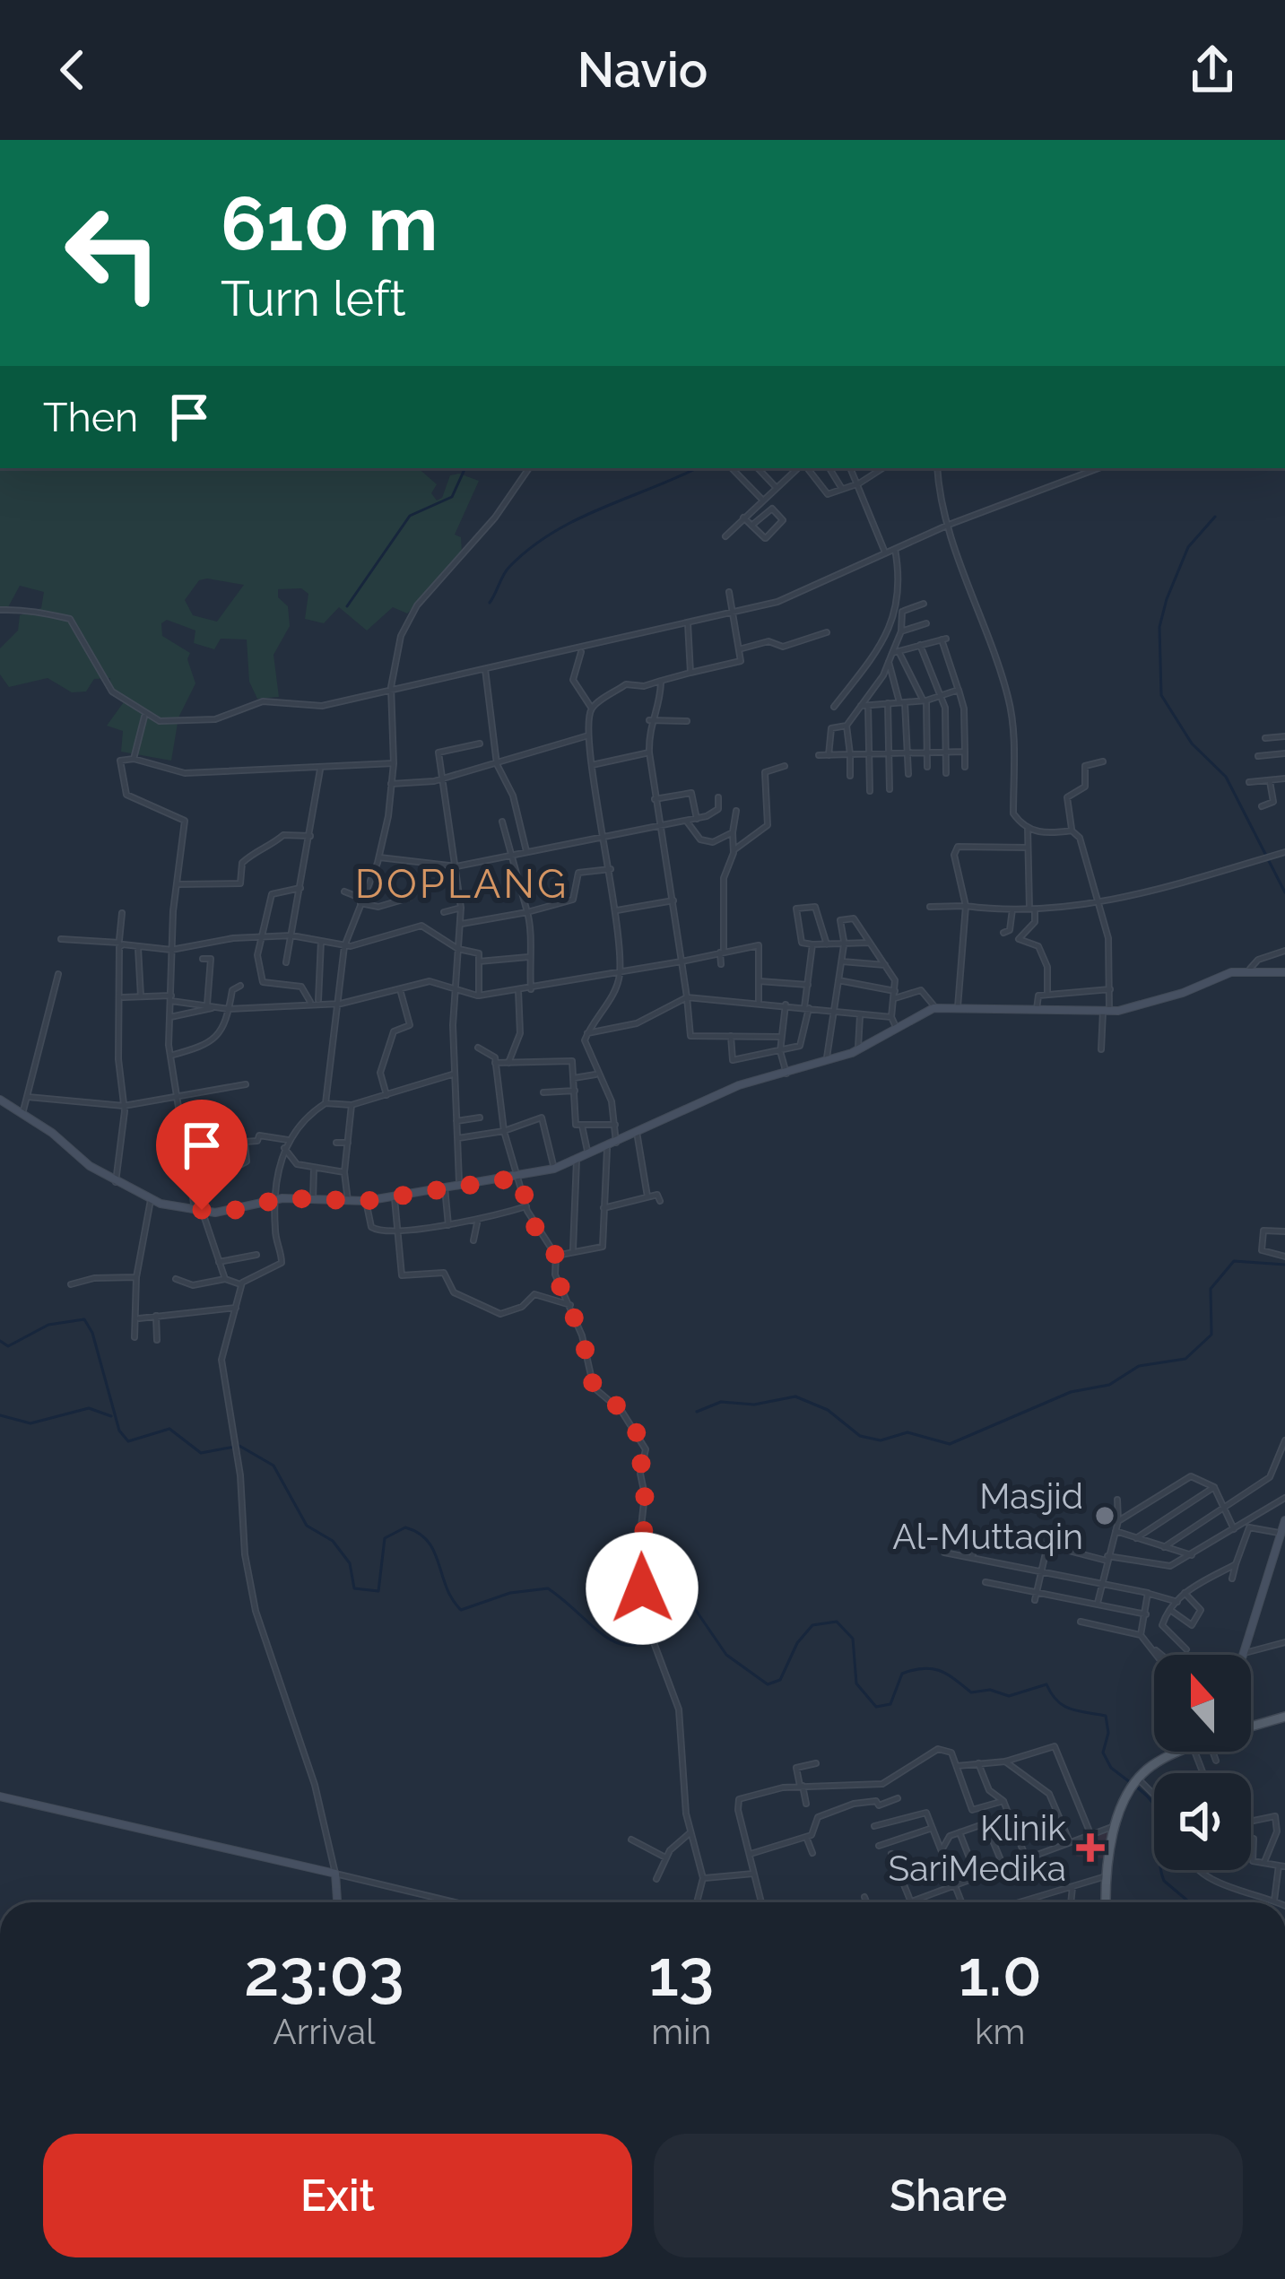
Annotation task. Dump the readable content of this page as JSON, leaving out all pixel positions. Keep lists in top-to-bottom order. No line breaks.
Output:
{"districts":["DOPLANG"],"places":{"other":["Masjid Al-Muttaqin"],"health":["Klinik SariMedika"]},"north":"top","page":{"header":"Navio","turn":["610 m","Turn left"],"then":"Then","eta":["23:03","Arrival","13","min","1.0","km"],"buttons":["Exit","Share"]}}
